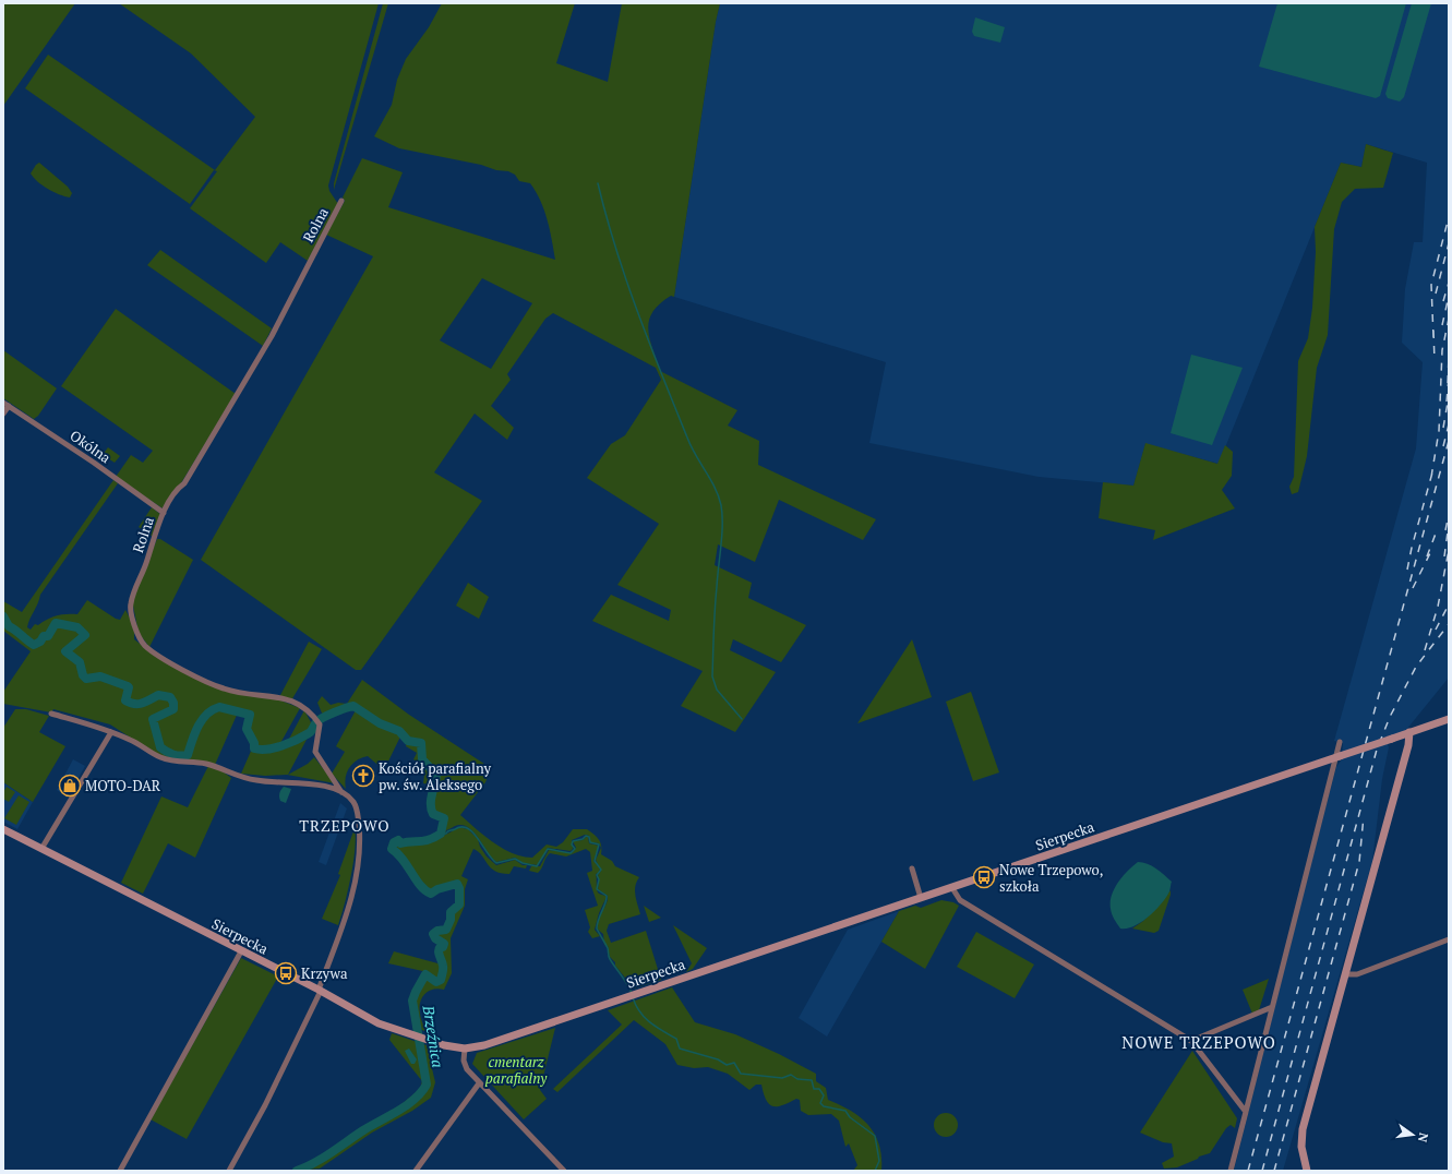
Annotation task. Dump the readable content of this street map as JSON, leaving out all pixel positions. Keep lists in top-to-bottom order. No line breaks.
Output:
{"streets":{"street":["Rolna","Okólna","Sierpecka"]},"crossings":[["Rolna","Okólna"]],"districts":["TRZEPOWO","NOWE TRZEPOWO"],"water":["Brzeźnica"],"parks":["cmentarz parafialny"],"places":{"church":["Kościół parafialny pw. św. Aleksego"],"shop":["MOTO-DAR"],"bus stop":["Nowe Trzepowo, szkoła","Krzywa"]},"north":"right"}
